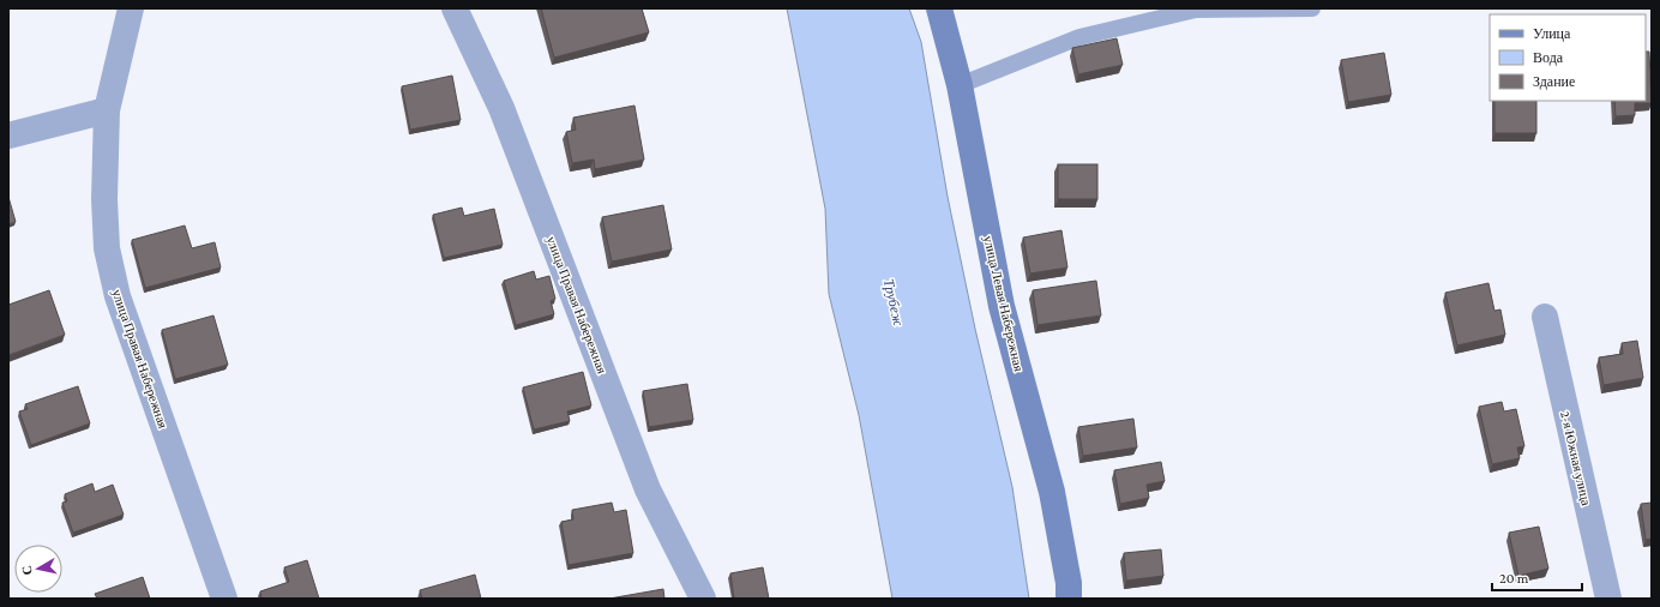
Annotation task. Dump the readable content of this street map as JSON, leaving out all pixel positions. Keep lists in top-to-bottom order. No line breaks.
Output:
{"streets":{"street":["улица Левая Набережная","улица Правая Набережная","2-я Южная улица"]},"water":["Трубеж"],"legend":["Улица","Вода","Здание"],"scale_bar":"20 m","north":"left"}
